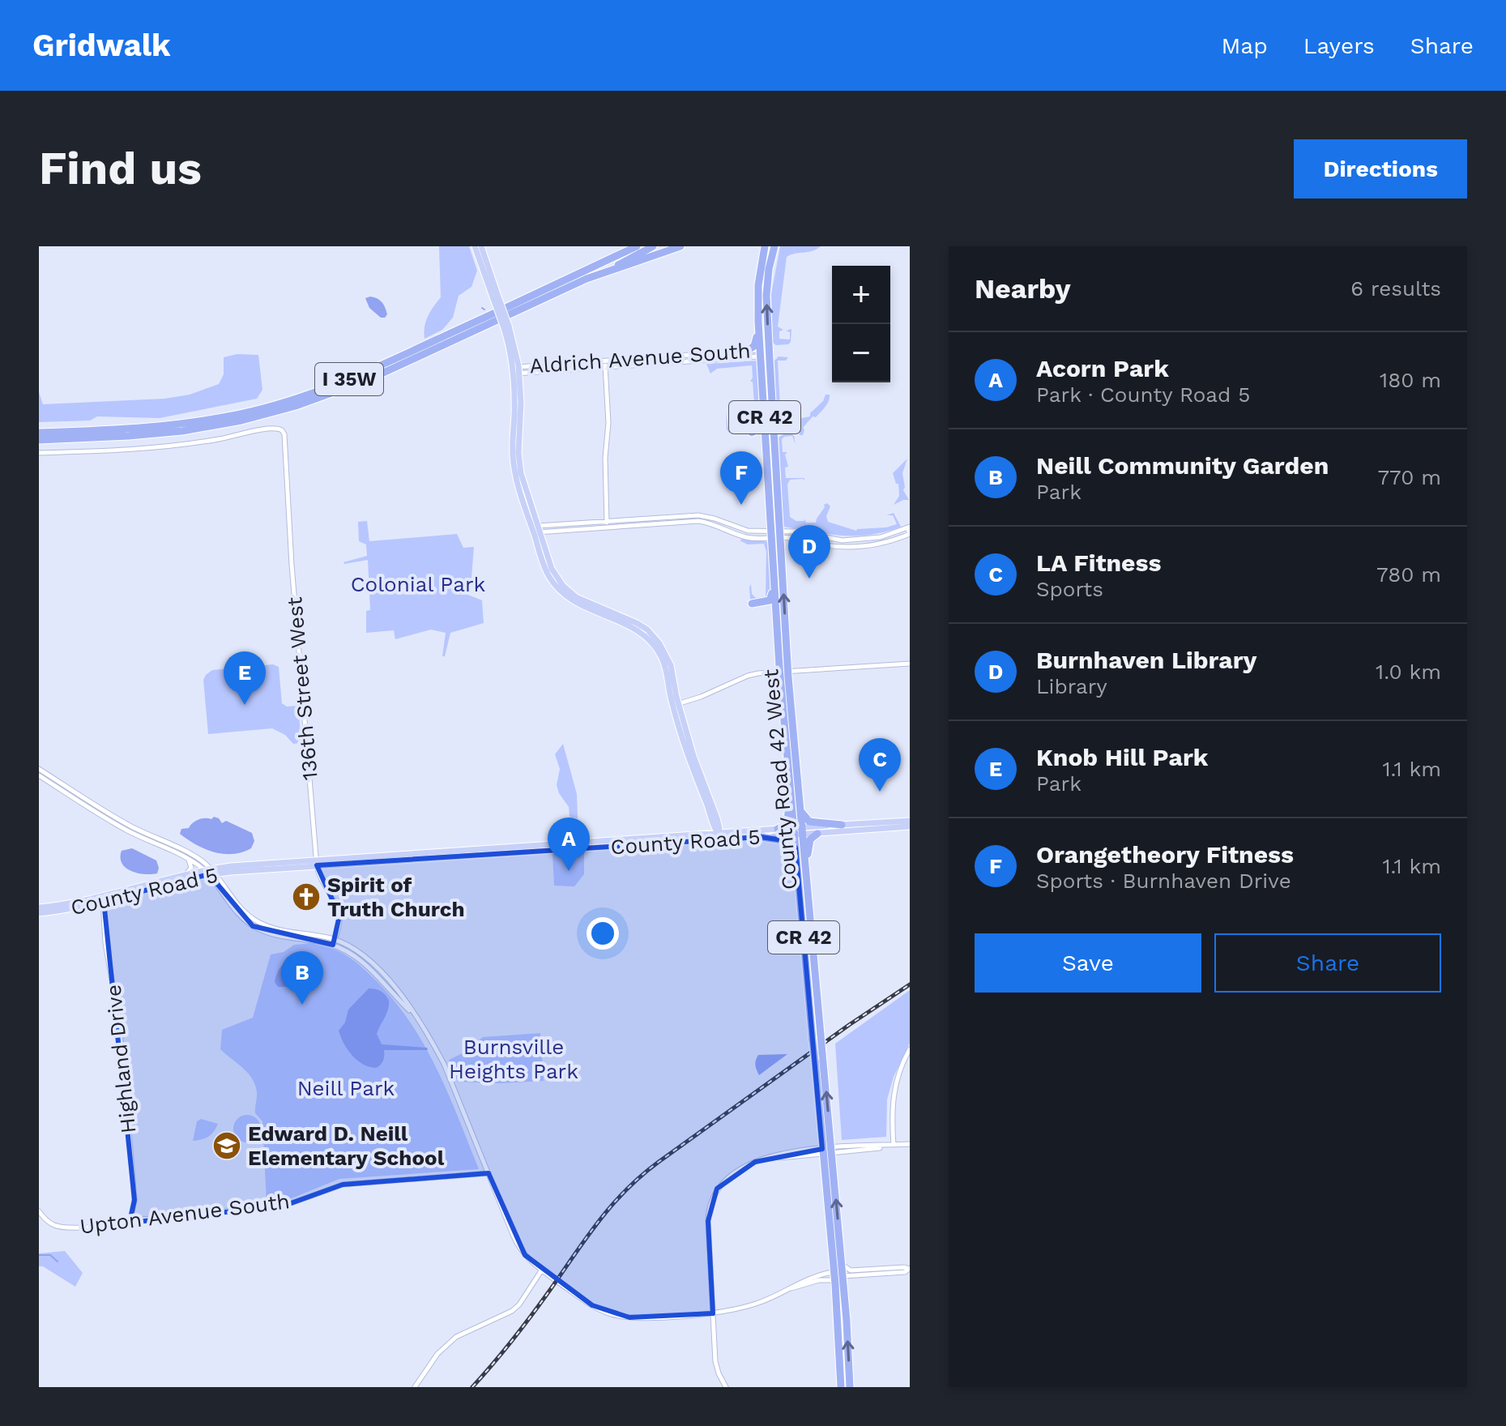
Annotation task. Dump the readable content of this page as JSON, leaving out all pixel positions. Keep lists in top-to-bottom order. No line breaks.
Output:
{"streets":{"highway":["I 35W","CR 42","County Road 42 West"],"main road":["County Road 5"],"street":["Aldrich Avenue South","136th Street West","Highland Drive","Upton Avenue South"]},"crossings":[["Aldrich Avenue South","County Road 42 West"],["136th Street West","County Road 5"],["County Road 42 West","County Road 5"],["County Road 5","Highland Drive"],["Highland Drive","Upton Avenue South"]],"parks":["Colonial Park","Burnsville Heights Park","Neill Park"],"places":{"church":["Spirit of Truth Church"],"school or university":["Edward D. Neill Elementary School"]},"page":{"header":"Gridwalk","nav":["Map","Layers","Share"],"buttons":["Directions",["Save","Share"]],"title":"Find us","heading":["Nearby","6 results"],"map_buttons":["+","−"],"list":[{"mark":"A","name":"Acorn Park","note":"Park · County Road 5","value":"180 m"},{"mark":"B","name":"Neill Community Garden","note":"Park","value":"770 m"},{"mark":"C","name":"LA Fitness","note":"Sports","value":"780 m"},{"mark":"D","name":"Burnhaven Library","note":"Library","value":"1.0 km"},{"mark":"E","name":"Knob Hill Park","note":"Park","value":"1.1 km"},{"mark":"F","name":"Orangetheory Fitness","note":"Sports · Burnhaven Drive","value":"1.1 km"}],"pins":["F","D","E","C","A","B"]}}
